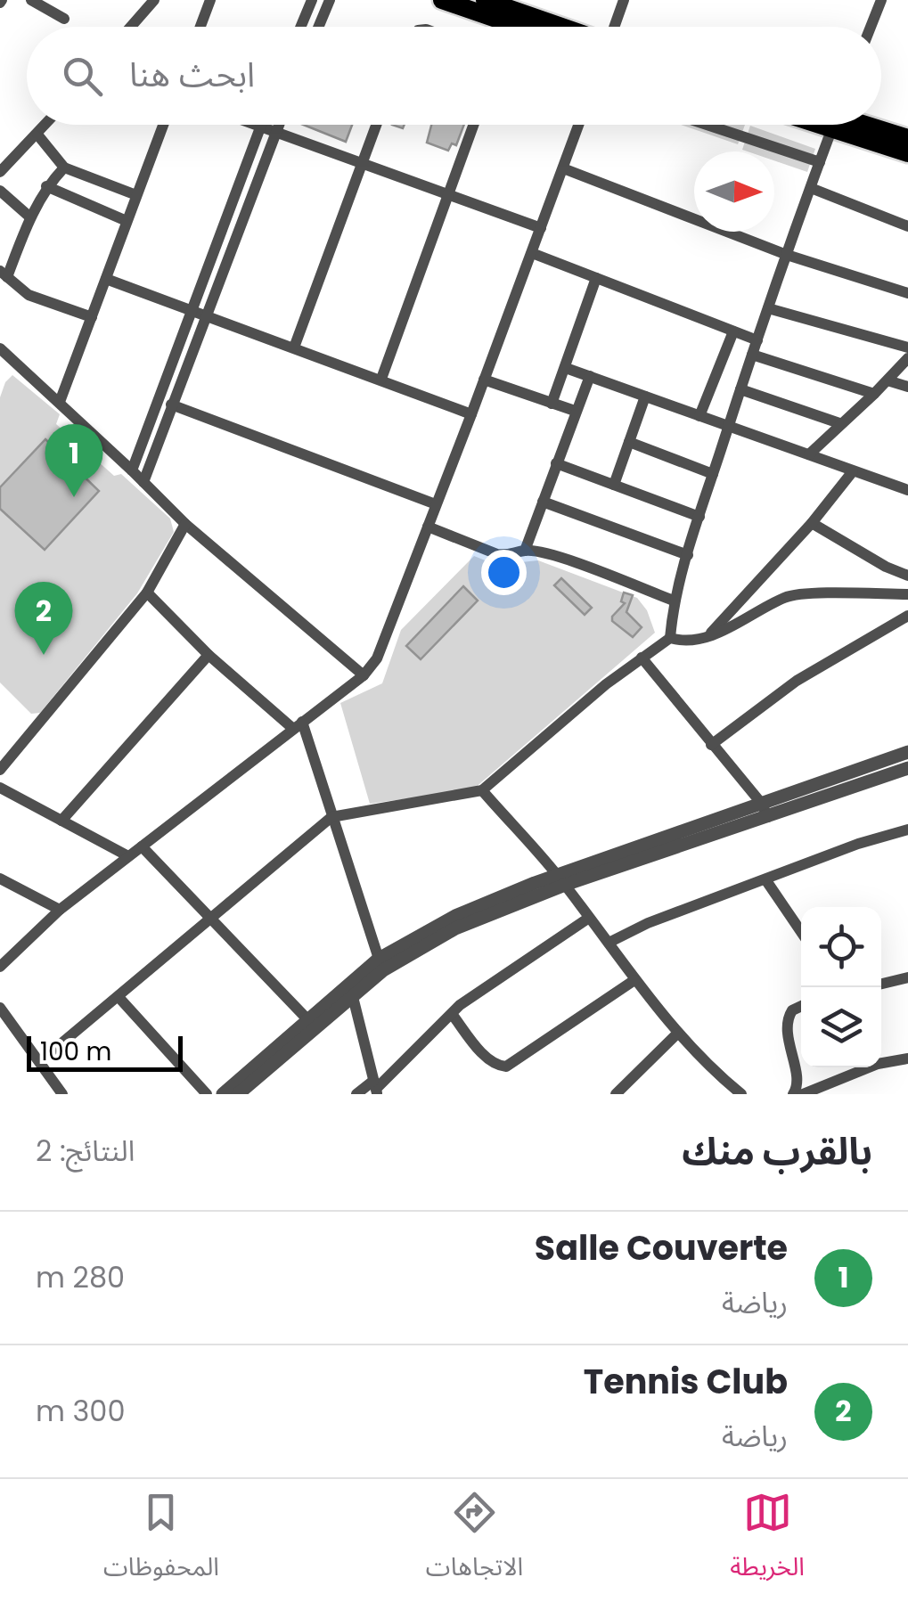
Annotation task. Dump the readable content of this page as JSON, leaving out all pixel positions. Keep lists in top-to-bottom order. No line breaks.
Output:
{"scale_bar":"100 m","north":"right","page":{"search":"ابحث هنا","pins":["1","2"],"scale":"100 m","heading":["بالقرب منك","النتائج: 2"],"list":[{"mark":"1","name":"Salle Couverte","note":"رياضة","value":"280 m"},{"mark":"2","name":"Tennis Club","note":"رياضة","value":"300 m"}],"nav":["الخريطة","الاتجاهات","المحفوظات"]}}
